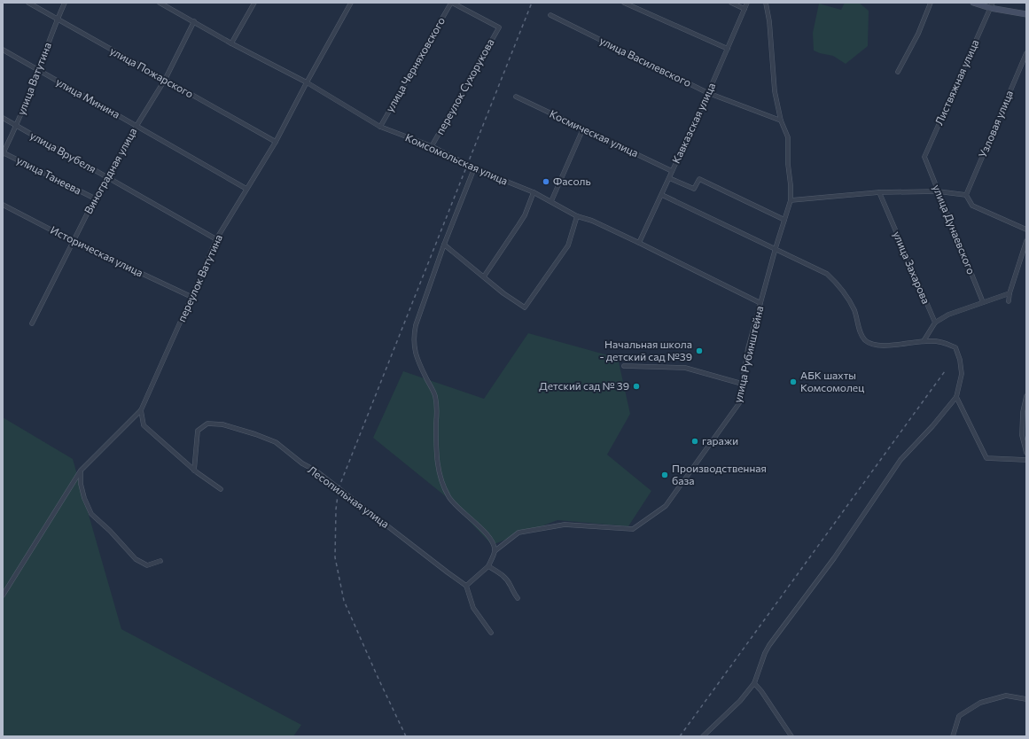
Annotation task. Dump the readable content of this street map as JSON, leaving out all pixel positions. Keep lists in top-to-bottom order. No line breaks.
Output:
{"streets":{"street":["улица Василевского","улица Черняховского","улица Пожарского","улица Ватутина","Листвяжная улица","переулок Сухорукова","улица Минина","Кавказская улица","Узловая улица","Космическая улица","улица Врубеля","Комсомольская улица","Виноградная улица","улица Танеева","улица Дунаевского","Историческая улица","улица Захарова","переулок Ватутина","улица Рубинштейна","Лесопильная улица"]},"crossings":[["улица Василевского","Кавказская улица"],["улица Василевского","улица Рубинштейна"],["улица Черняховского","переулок Сухорукова"],["улица Черняховского","Комсомольская улица"],["улица Пожарского","улица Ватутина"],["улица Пожарского","Виноградная улица"],["улица Пожарского","переулок Ватутина"],["улица Ватутина","улица Минина"],["улица Ватутина","улица Врубеля"],["улица Ватутина","улица Танеева"],["Листвяжная улица","улица Дунаевского"],["переулок Сухорукова","Комсомольская улица"],["улица Минина","Виноградная улица"],["улица Минина","переулок Ватутина"],["Кавказская улица","Космическая улица"],["Кавказская улица","Комсомольская улица"],["улица Врубеля","Виноградная улица"],["улица Врубеля","переулок Ватутина"],["Комсомольская улица","Виноградная улица"],["Комсомольская улица","переулок Ватутина"],["Комсомольская улица","улица Рубинштейна"],["Виноградная улица","улица Танеева"],["Виноградная улица","Историческая улица"],["Историческая улица","переулок Ватутина"]],"places":["Фасоль","Начальная школа - детский сад №39","АБК шахты Комсомолец","Детский сад № 39","гаражи","Производственная база"]}
